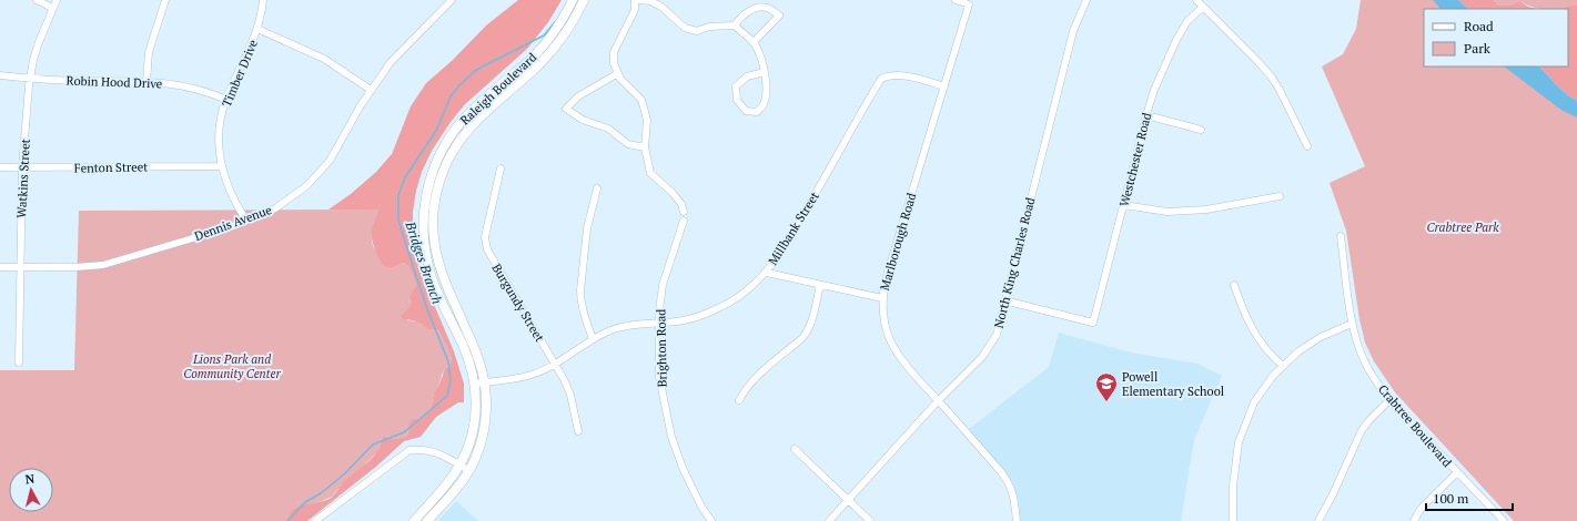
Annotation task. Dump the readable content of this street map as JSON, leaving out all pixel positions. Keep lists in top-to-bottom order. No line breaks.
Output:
{"streets":{"main road":["Raleigh Boulevard"],"street":["Timber Drive","Robin Hood Drive","Westchester Road","Fenton Street","Watkins Street","Dennis Avenue","Millbank Street","Marlborough Road","North King Charles Road","Burgundy Street","Brighton Road","Crabtree Boulevard"]},"crossings":[["Timber Drive","Robin Hood Drive"],["Timber Drive","Fenton Street"],["Timber Drive","Dennis Avenue"],["Robin Hood Drive","Watkins Street"],["Raleigh Boulevard","Millbank Street"],["Westchester Road","North King Charles Road"],["Fenton Street","Watkins Street"],["Watkins Street","Dennis Avenue"],["Millbank Street","Marlborough Road"],["Millbank Street","Burgundy Street"],["Millbank Street","Brighton Road"],["Marlborough Road","North King Charles Road"]],"water":["Bridges Branch"],"parks":["Crabtree Park","Lions Park and Community Center"],"places":{"school or university":["Powell Elementary School"]},"legend":["Road","Park"],"scale_bar":"100 m","north":"top"}
